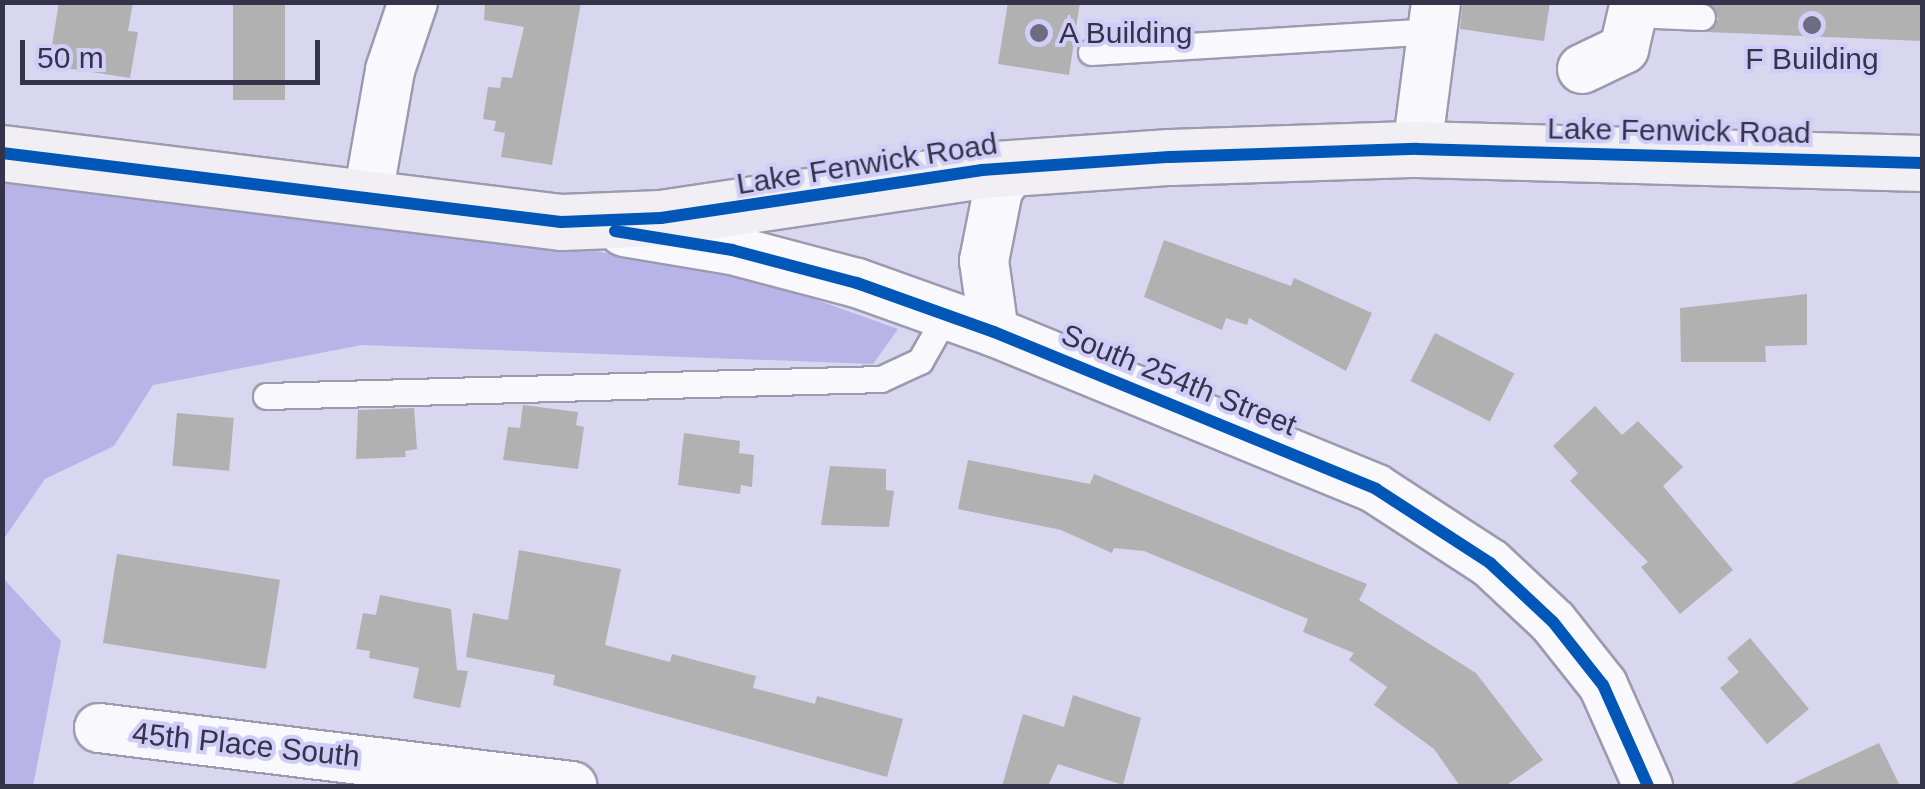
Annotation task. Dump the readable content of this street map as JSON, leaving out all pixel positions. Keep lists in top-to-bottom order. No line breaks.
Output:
{"streets":{"street":["Lake Fenwick Road","South 254th Street","45th Place South"]},"crossings":[["Lake Fenwick Road","South 254th Street"]],"places":["F Building","A Building"],"scale_bar":"50 m"}
